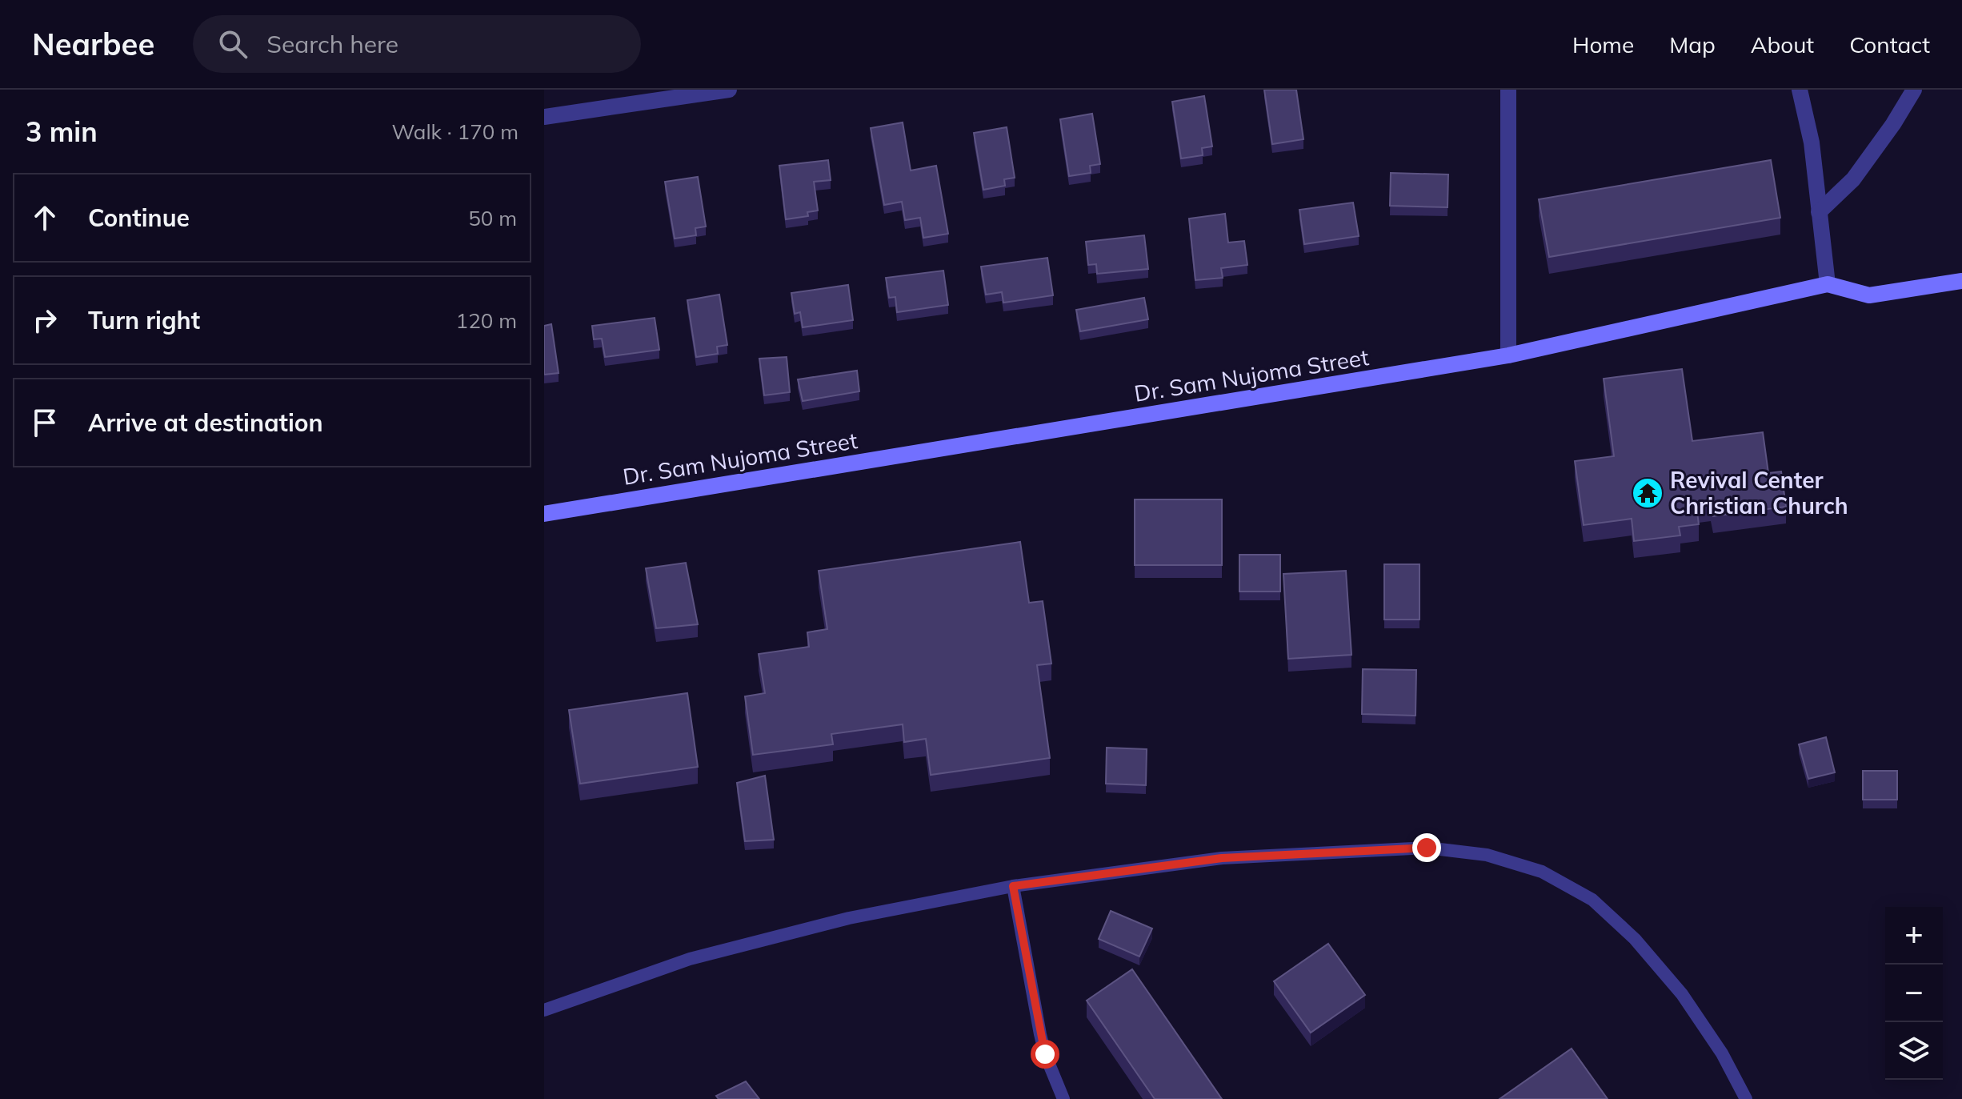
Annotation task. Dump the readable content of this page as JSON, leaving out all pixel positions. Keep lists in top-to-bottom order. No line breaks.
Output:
{"streets":{"street":["Dr. Sam Nujoma Street"]},"places":{"temple":["Revival Center Christian Church"]},"page":{"header":"Nearbee","search":"Search here","nav":["Home","Map","About","Contact"],"heading":["3 min","Walk · 170 m"],"list":[["Continue","50 m"],["Turn right","120 m"],"Arrive at destination"],"map_buttons":["+","−"]}}
